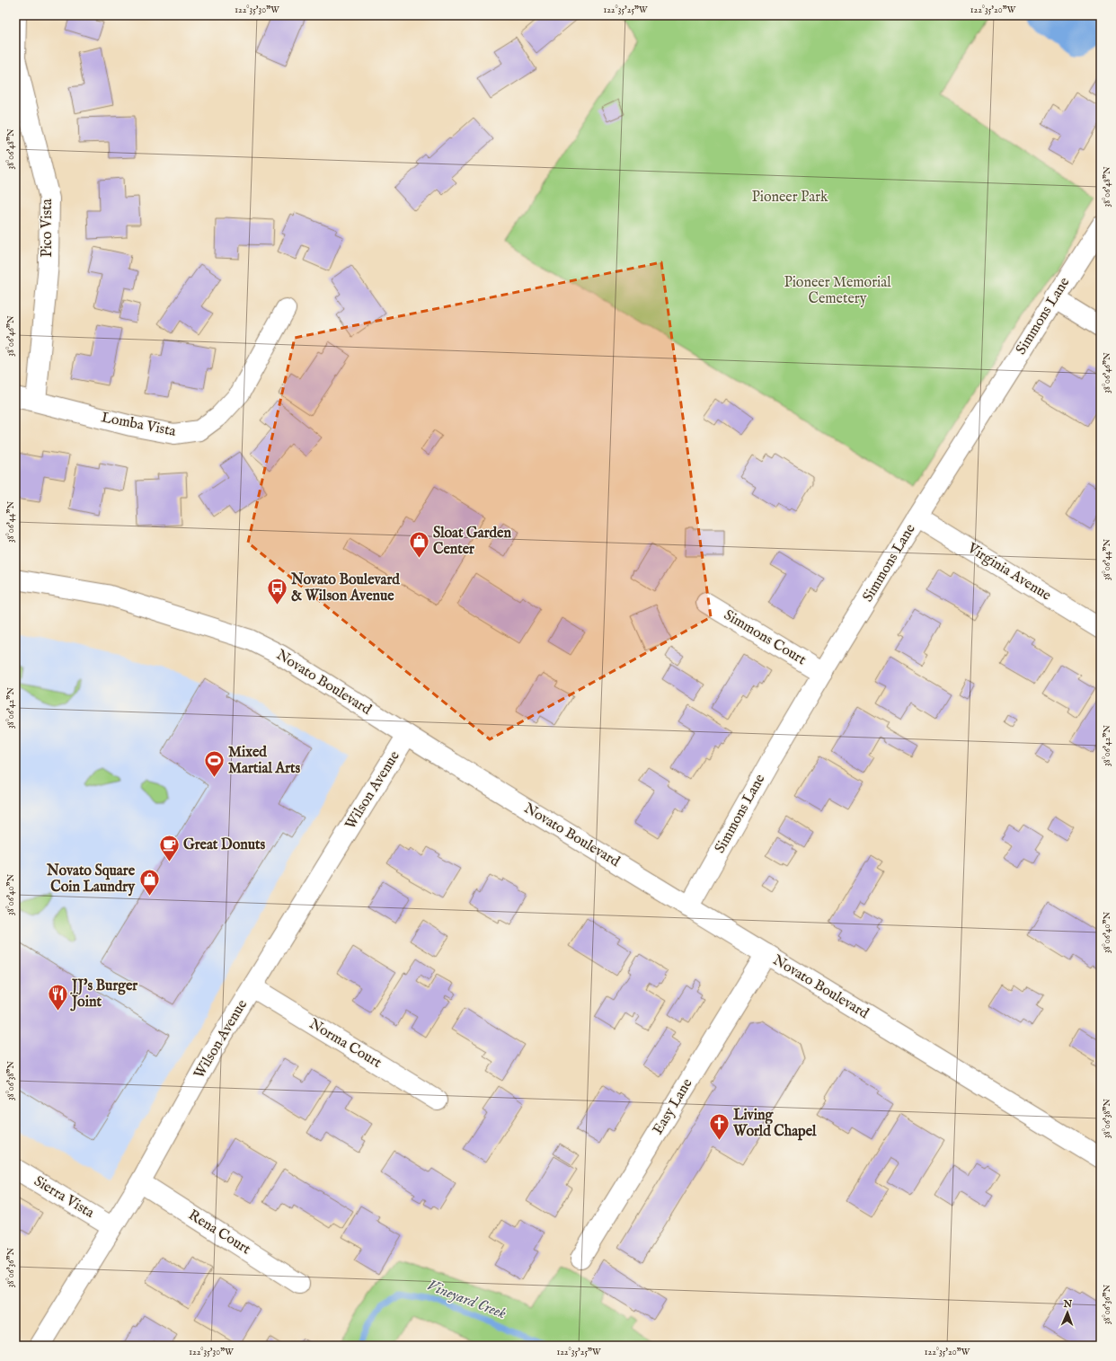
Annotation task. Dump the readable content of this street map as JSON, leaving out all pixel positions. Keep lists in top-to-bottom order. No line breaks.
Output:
{"streets":{"street":["Pico Vista","Simmons Lane","Lomba Vista","Virginia Avenue","Simmons Court","Novato Boulevard","Wilson Avenue","Norma Court","Easy Lane","Sierra Vista","Rena Court"]},"crossings":[["Pico Vista","Lomba Vista"],["Simmons Lane","Virginia Avenue"],["Simmons Lane","Simmons Court"],["Simmons Lane","Novato Boulevard"],["Novato Boulevard","Wilson Avenue"],["Novato Boulevard","Easy Lane"],["Wilson Avenue","Norma Court"],["Wilson Avenue","Sierra Vista"],["Wilson Avenue","Rena Court"]],"water":["Vineyard Creek"],"parks":["Pioneer Park","Pioneer Memorial Cemetery"],"places":{"shop":["Sloat Garden Center","Novato Square Coin Laundry"],"bus stop":["Novato Boulevard & Wilson Avenue"],"sports":["Mixed Martial Arts"],"cafe":["Great Donuts"],"restaurant":["JJ's Burger Joint"],"church":["Living World Chapel"]},"north":"top","coordinates":["122°35'30\"W","122°35'25\"W","122°35'20\"W","38°06'48\"N","38°06'46\"N","38°06'44\"N","38°06'42\"N","38°06'40\"N","38°06'38\"N","38°06'36\"N"]}
